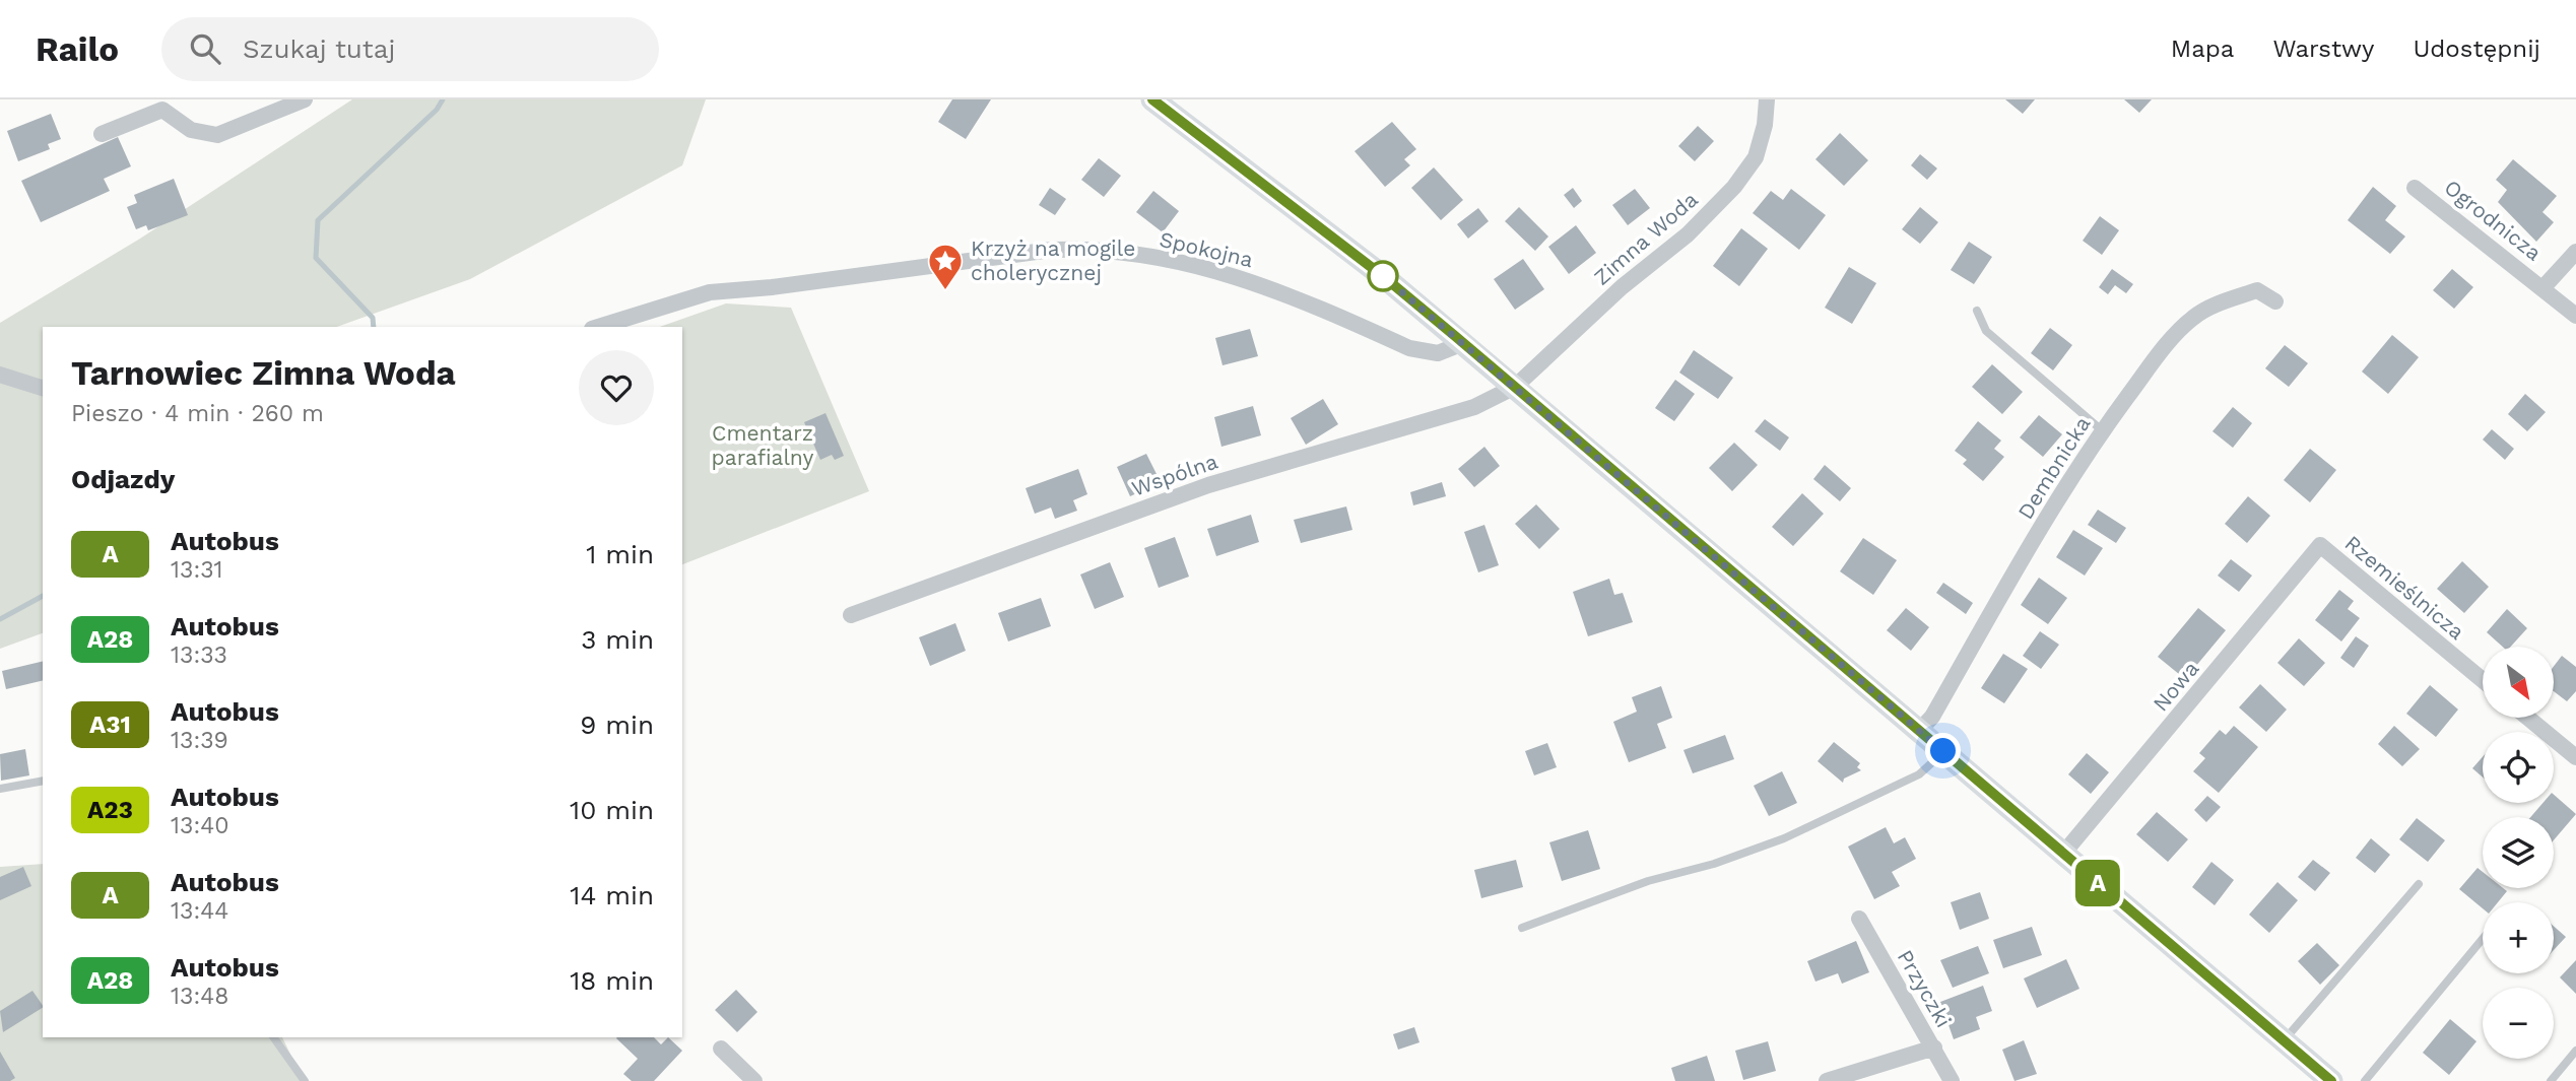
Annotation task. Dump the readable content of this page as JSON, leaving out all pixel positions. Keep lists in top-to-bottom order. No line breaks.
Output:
{"streets":{"street":["Ogrodnicza","Zimna Woda","Spokojna","Dembnicka","Wspólna","Rzemieślnicza","Nowa","Przyczki"]},"crossings":[["Zimna Woda","Wspólna"],["Rzemieślnicza","Nowa"]],"parks":["Cmentarz parafialny"],"places":{"place":["Krzyż na mogile cholerycznej"]},"lines":["bus line A"],"north":"bottom right","page":{"header":"Railo","search":"Szukaj tutaj","nav":["Mapa","Warstwy","Udostępnij"],"on_map":"A","heading":[["Tarnowiec Zimna Woda","Pieszo · 4 min · 260 m"],"Odjazdy"],"list":[{"mark":"A","name":"Autobus","note":"13:31","value":"1 min"},{"mark":"A28","name":"Autobus","note":"13:33","value":"3 min"},{"mark":"A31","name":"Autobus","note":"13:39","value":"9 min"},{"mark":"A23","name":"Autobus","note":"13:40","value":"10 min"},{"mark":"A","name":"Autobus","note":"13:44","value":"14 min"},{"mark":"A28","name":"Autobus","note":"13:48","value":"18 min"}],"map_buttons":["+","−"]}}
